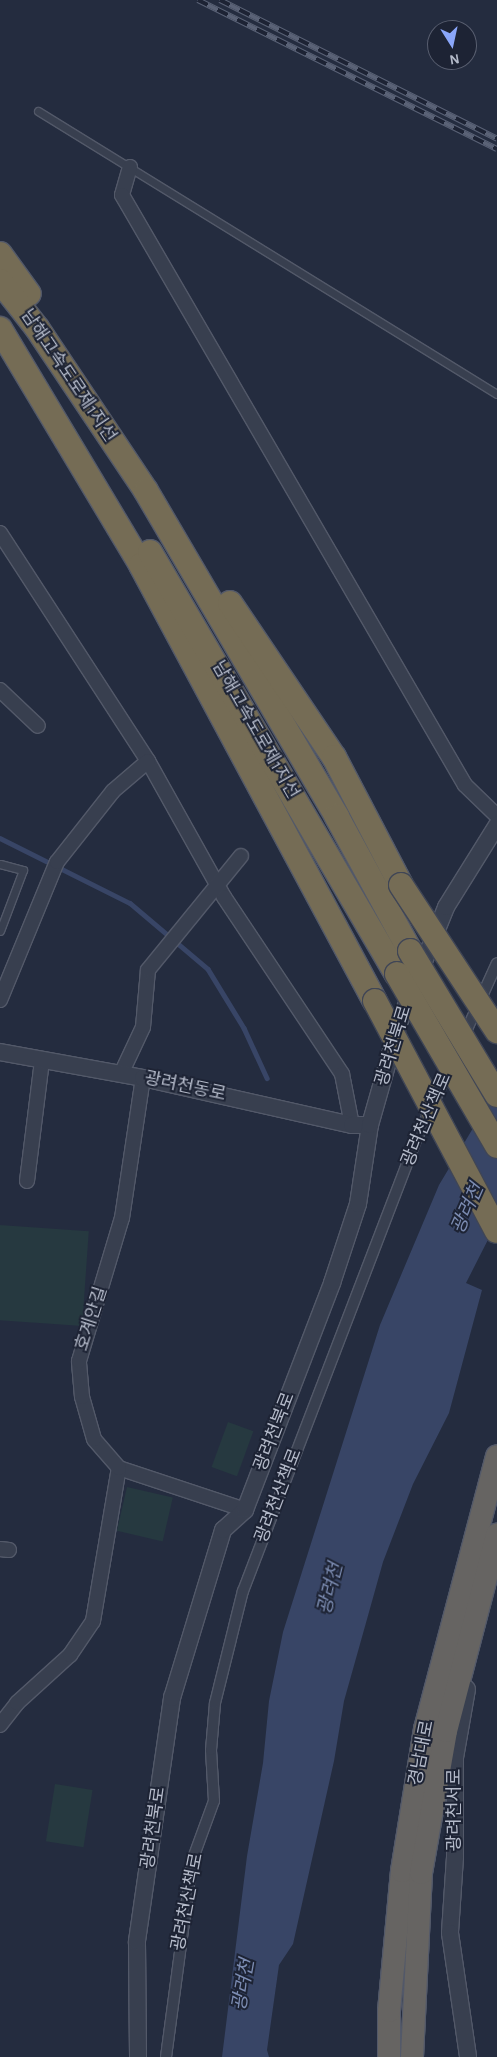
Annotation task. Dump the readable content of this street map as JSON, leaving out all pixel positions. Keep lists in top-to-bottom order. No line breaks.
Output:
{"streets":{"highway":["남해고속도로제1지선","경남대로"],"street":["광려천북로","광려천동로","광려천산책로","호계안길","광려천서로"]},"crossings":[["광려천북로","광려천동로"],["광려천동로","호계안길"]],"water":["광려천"],"north":"bottom"}
